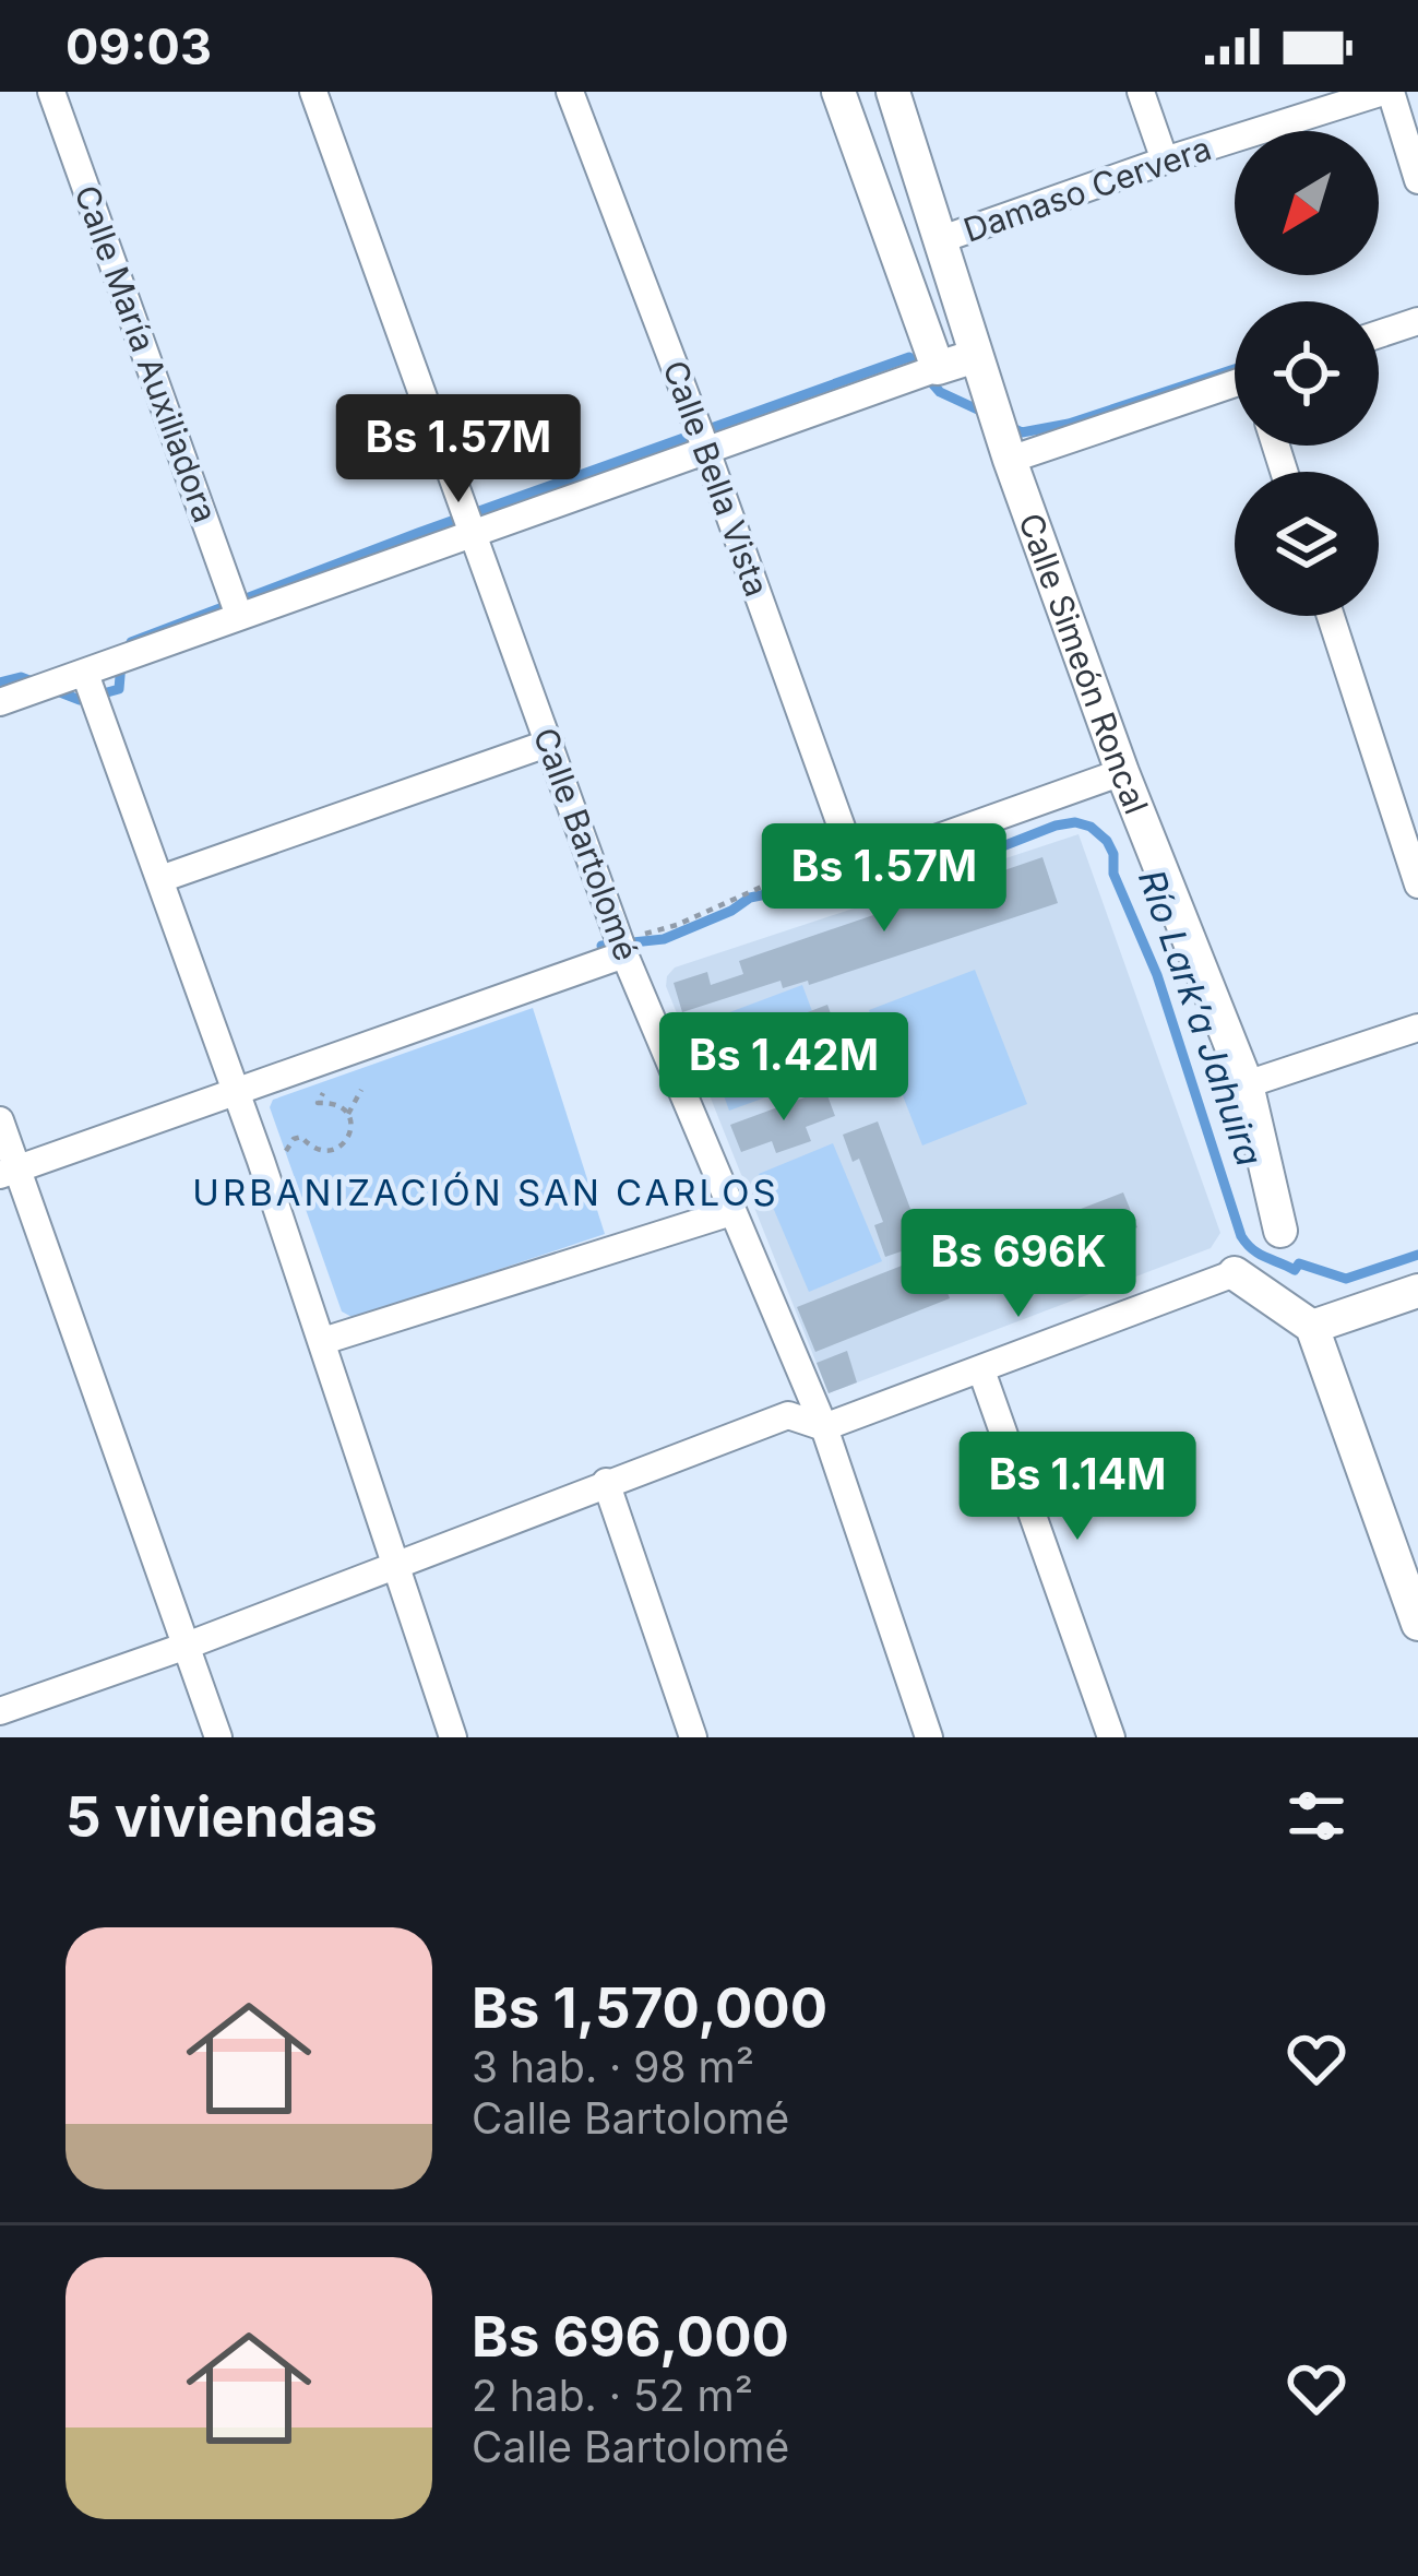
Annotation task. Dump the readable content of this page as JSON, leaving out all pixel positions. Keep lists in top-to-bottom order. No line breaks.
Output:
{"streets":{"street":["Damaso Cervera","Calle María Auxiliadora","Calle Bella Vista","Calle Simeón Roncal","Calle Bartolomé"]},"crossings":[["Damaso Cervera","Calle Simeón Roncal"]],"districts":["URBANIZACIÓN SAN CARLOS"],"water":["Río Lark’a Jahuira"],"north":"bottom left","page":{"status":"09:03","price":["Bs 1.57M","Bs 1.57M","Bs 1.42M","Bs 696K","Bs 1.14M"],"heading":"5 viviendas","list":[{"name":"Bs 1,570,000","note":"3 hab. · 98 m² · Calle Bartolomé"},{"name":"Bs 696,000","note":"2 hab. · 52 m² · Calle Bartolomé"}]}}
